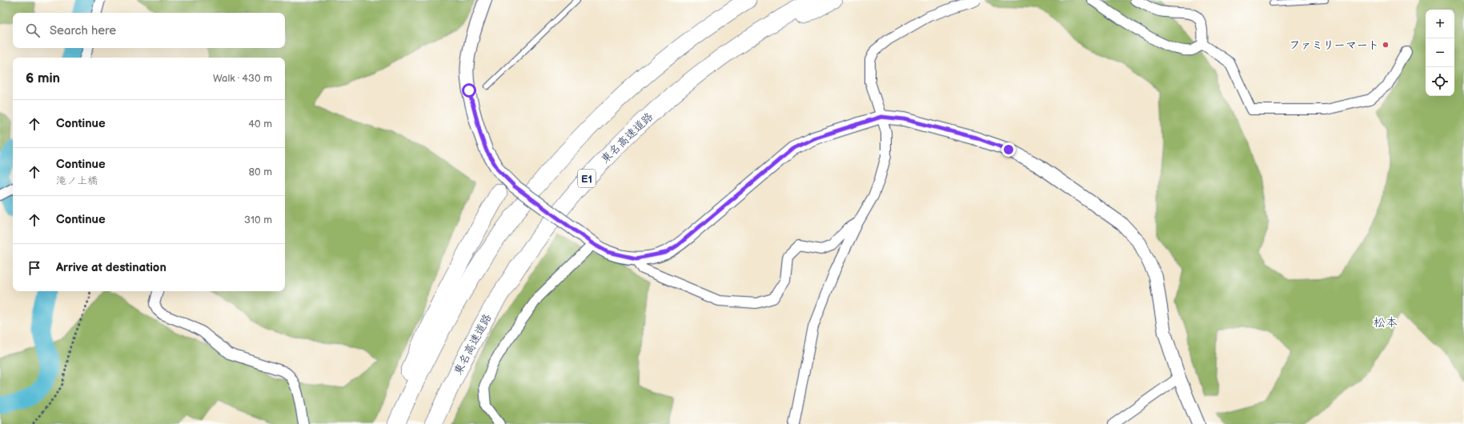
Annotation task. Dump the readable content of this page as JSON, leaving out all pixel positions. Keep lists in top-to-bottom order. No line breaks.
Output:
{"streets":{"highway":["東名高速道路","E1"]},"districts":["松本"],"places":["ファミリーマート"],"page":{"map_buttons":["+","−"],"search":"Search here","heading":["6 min","Walk · 430 m"],"list":[["Continue","40 m"],["Continue","滝ノ上橋","80 m"],["Continue","310 m"],"Arrive at destination"]}}
